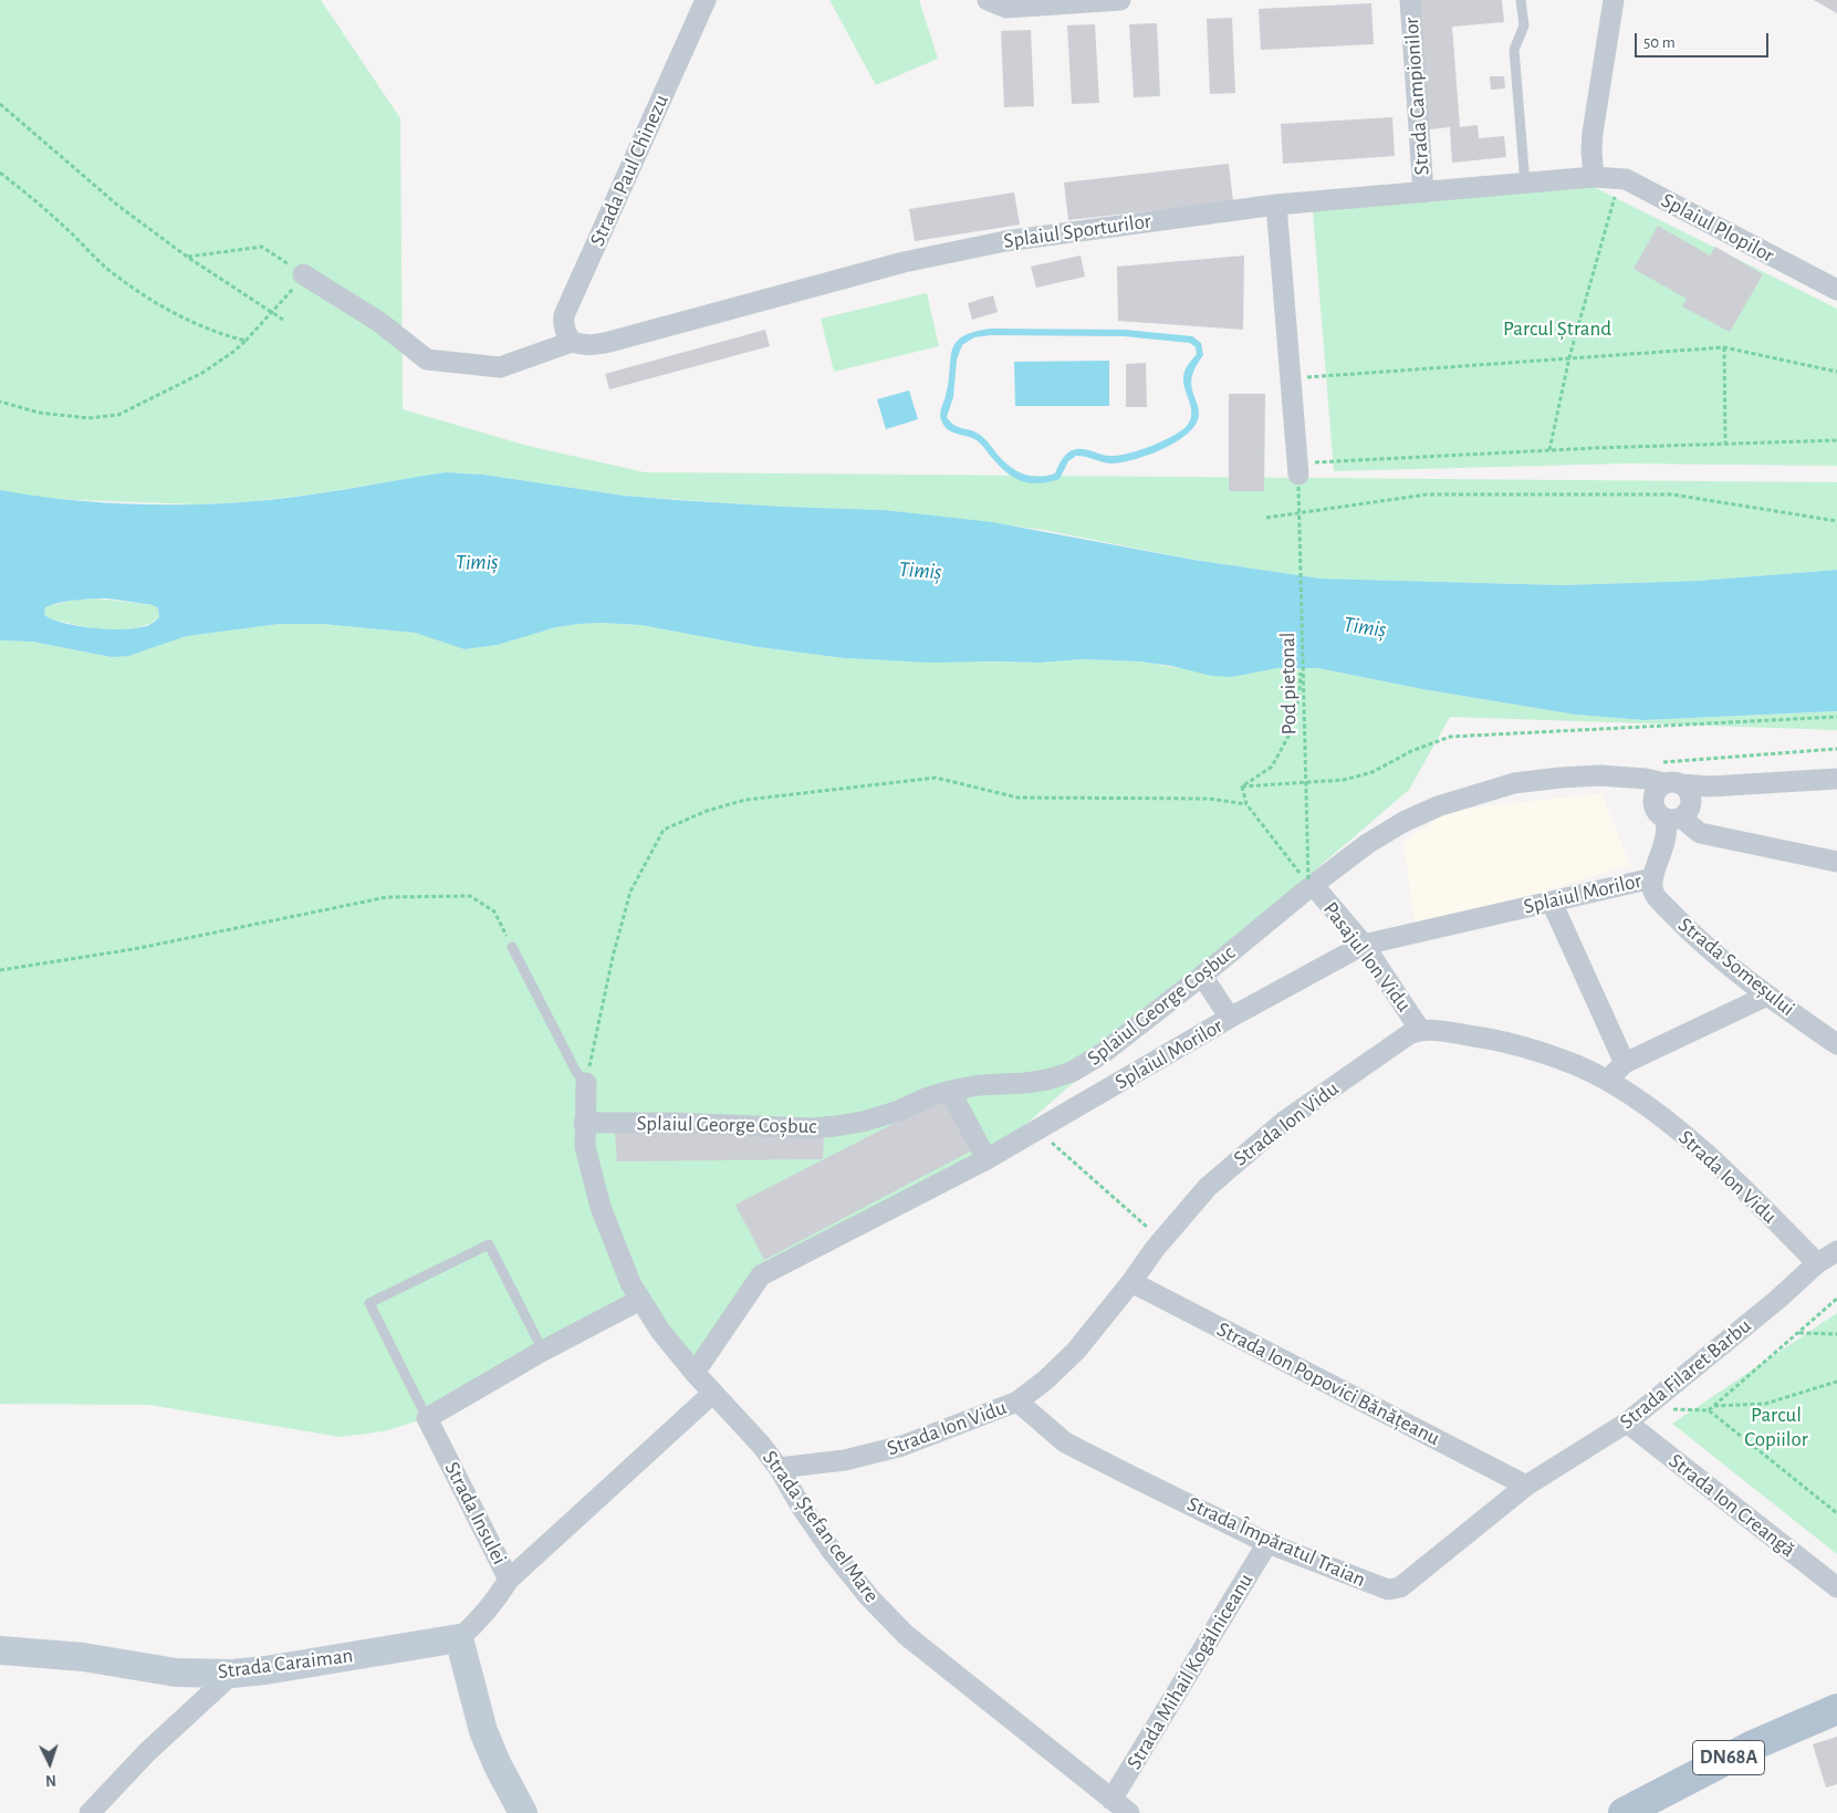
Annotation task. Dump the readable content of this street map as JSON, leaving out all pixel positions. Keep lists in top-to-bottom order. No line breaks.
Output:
{"streets":{"main road":["Strada Caraiman","DN68A"],"street":["Strada Campionilor","Strada Paul Chinezu","Splaiul Plopilor","Splaiul Sporturilor","Splaiul Morilor","Pasajul Ion Vidu","Strada Someșului","Splaiul George Coșbuc","Strada Ion Vidu","Strada Filaret Barbu","Strada Ion Popovici Bănățeanu","Strada Ion Creangă","Strada Insulei","Strada Ștefan cel Mare","Strada Împăratul Traian","Strada Mihail Kogălniceanu"],"path":["Pod pietonal"]},"crossings":[["Strada Campionilor","Splaiul Sporturilor"],["Strada Paul Chinezu","Splaiul Sporturilor"],["Splaiul Plopilor","Splaiul Sporturilor"],["Pod pietonal","Pasajul Ion Vidu"],["Pod pietonal","Splaiul George Coșbuc"],["Splaiul Morilor","Pasajul Ion Vidu"],["Splaiul Morilor","Strada Someșului"],["Splaiul Morilor","Splaiul George Coșbuc"],["Splaiul Morilor","Strada Ștefan cel Mare"],["Pasajul Ion Vidu","Splaiul George Coșbuc"],["Pasajul Ion Vidu","Strada Ion Vidu"],["Splaiul George Coșbuc","Strada Ștefan cel Mare"],["Strada Ion Vidu","Strada Filaret Barbu"],["Strada Ion Vidu","Strada Ion Popovici Bănățeanu"],["Strada Ion Vidu","Strada Ștefan cel Mare"],["Strada Ion Vidu","Strada Împăratul Traian"],["Strada Filaret Barbu","Strada Ion Popovici Bănățeanu"],["Strada Filaret Barbu","Strada Ion Creangă"],["Strada Filaret Barbu","Strada Împăratul Traian"],["Strada Ion Popovici Bănățeanu","Strada Împăratul Traian"],["Strada Insulei","Strada Ștefan cel Mare"],["Strada Insulei","Strada Caraiman"],["Strada Ștefan cel Mare","Strada Mihail Kogălniceanu"],["Strada Împăratul Traian","Strada Mihail Kogălniceanu"]],"water":["Timiș"],"parks":["Parcul Ștrand","Parcul Copiilor"],"scale_bar":"50 m","north":"bottom"}
